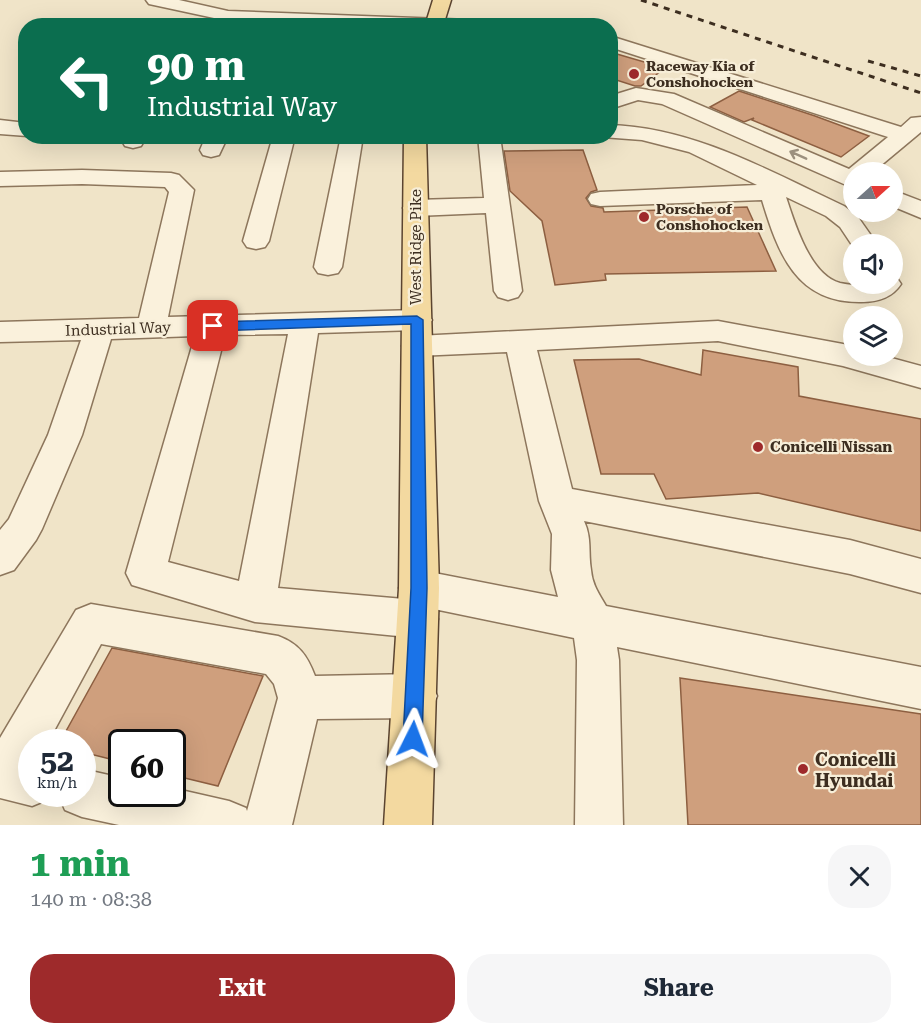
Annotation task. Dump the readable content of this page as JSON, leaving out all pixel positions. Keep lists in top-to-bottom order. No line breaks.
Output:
{"streets":{"main road":["West Ridge Pike"],"street":["Industrial Way"]},"crossings":[["West Ridge Pike","Industrial Way"]],"places":["Raceway Kia of Conshohocken","Porsche of Conshohocken","Conicelli Nissan","Conicelli Hyundai"],"north":"right","page":{"turn":["90 m","Industrial Way"],"speed":"52 km/h","limit":"60","heading":["1 min","140 m · 08:38"],"buttons":["Exit","Share"]}}
